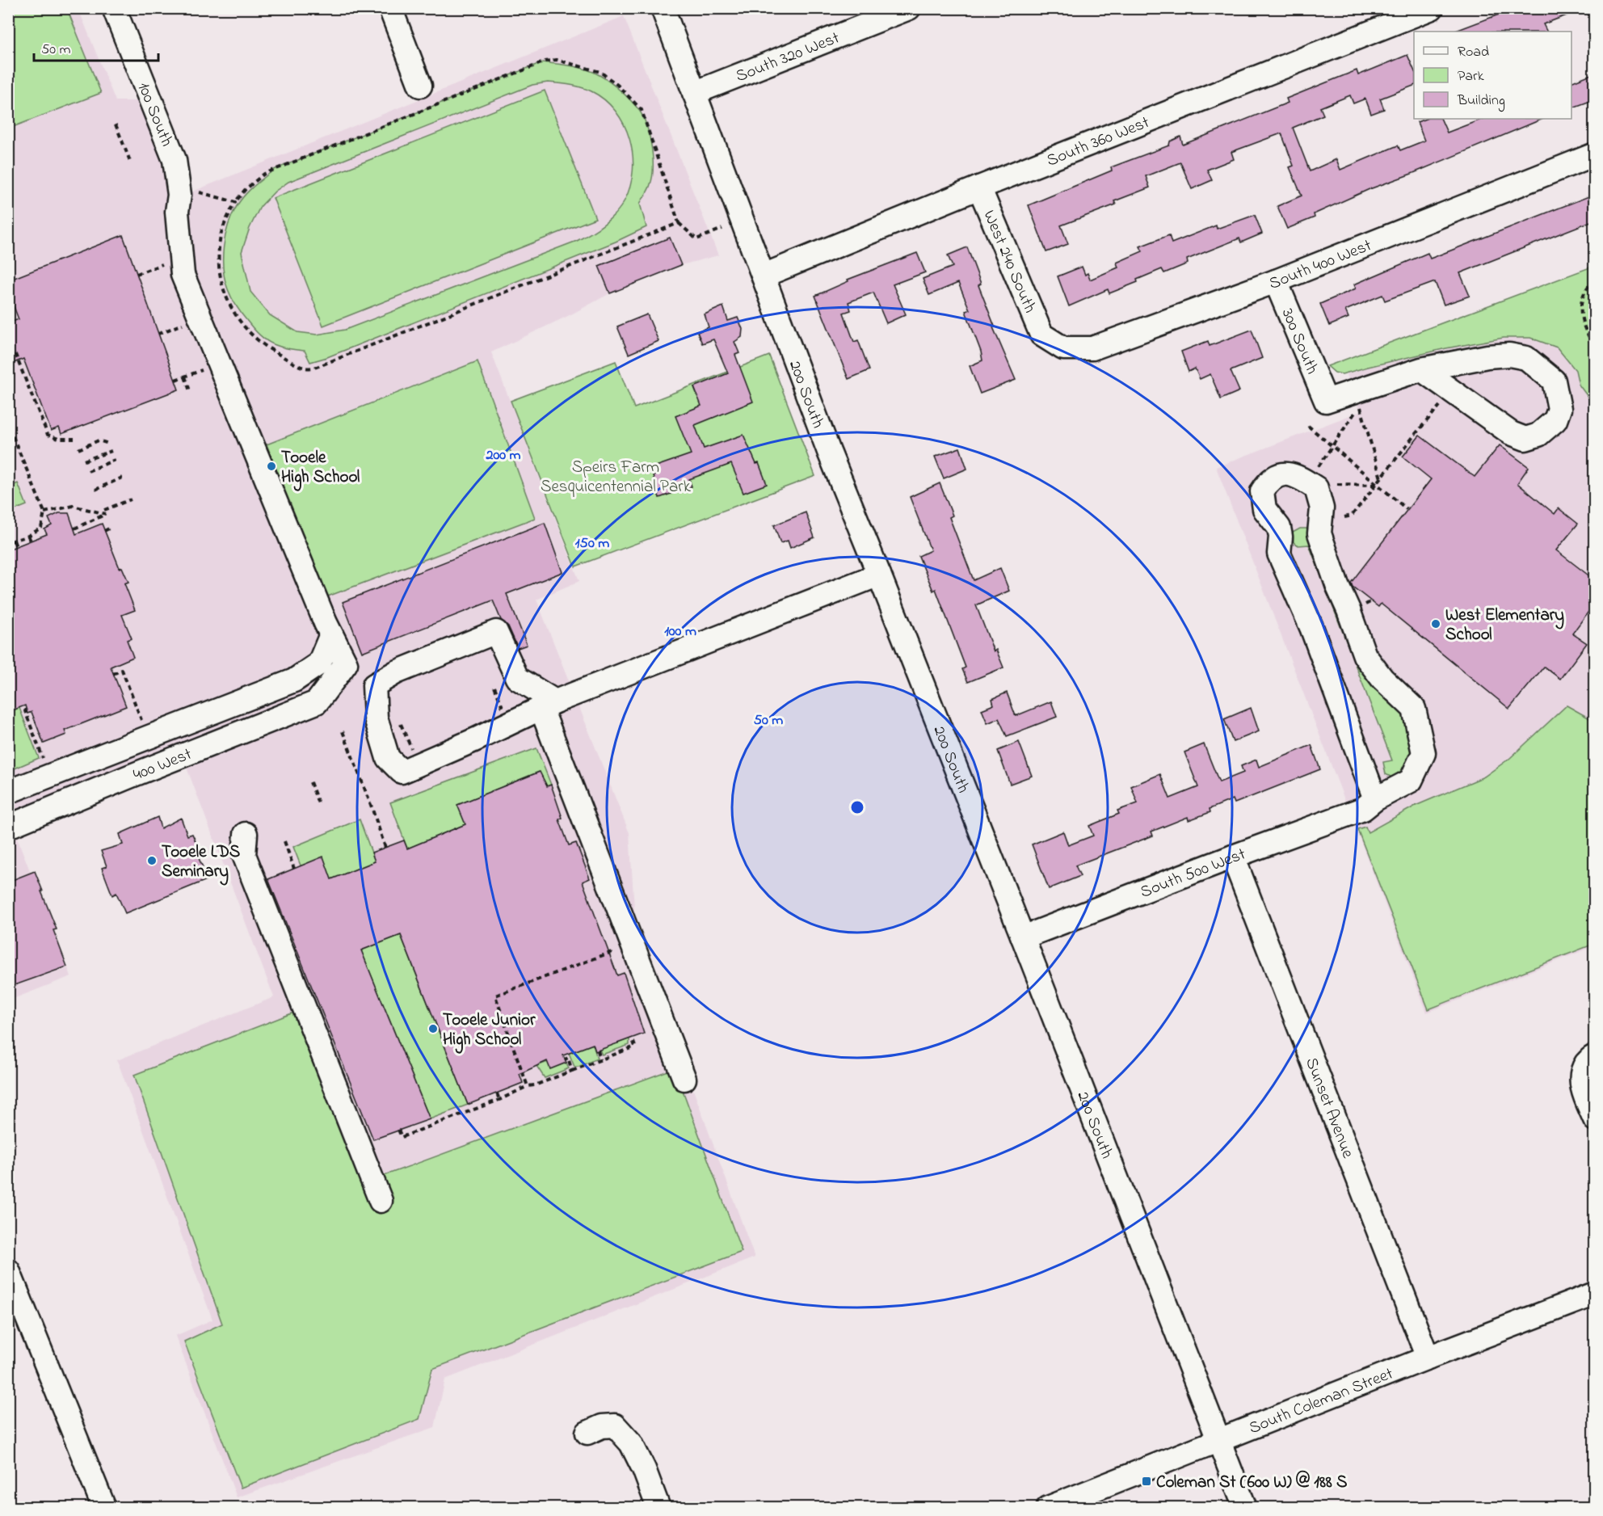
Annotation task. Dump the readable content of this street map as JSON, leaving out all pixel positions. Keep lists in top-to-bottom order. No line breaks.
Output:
{"streets":{"street":["South 320 West","100 South","South 360 West","West 240 South","South 400 West","300 South","200 South","400 West","South 500 West","Sunset Avenue","South Coleman Street"]},"crossings":[["South 320 West","200 South"],["100 South","400 West"],["South 360 West","West 240 South"],["South 360 West","200 South"],["West 240 South","South 400 West"],["South 400 West","300 South"],["200 South","South 500 West"],["200 South","South Coleman Street"],["South 500 West","Sunset Avenue"],["Sunset Avenue","South Coleman Street"]],"parks":["Speirs Farm Sesquicentennial Park"],"places":{"other":["Tooele High School","West Elementary School","Tooele LDS Seminary","Tooele Junior High School"],"transit":["Coleman St (600 W) @ 188 S"]},"legend":["Road","Park","Building"],"scale_bar":"50 m","rings":["200 m","150 m","100 m","50 m"]}
